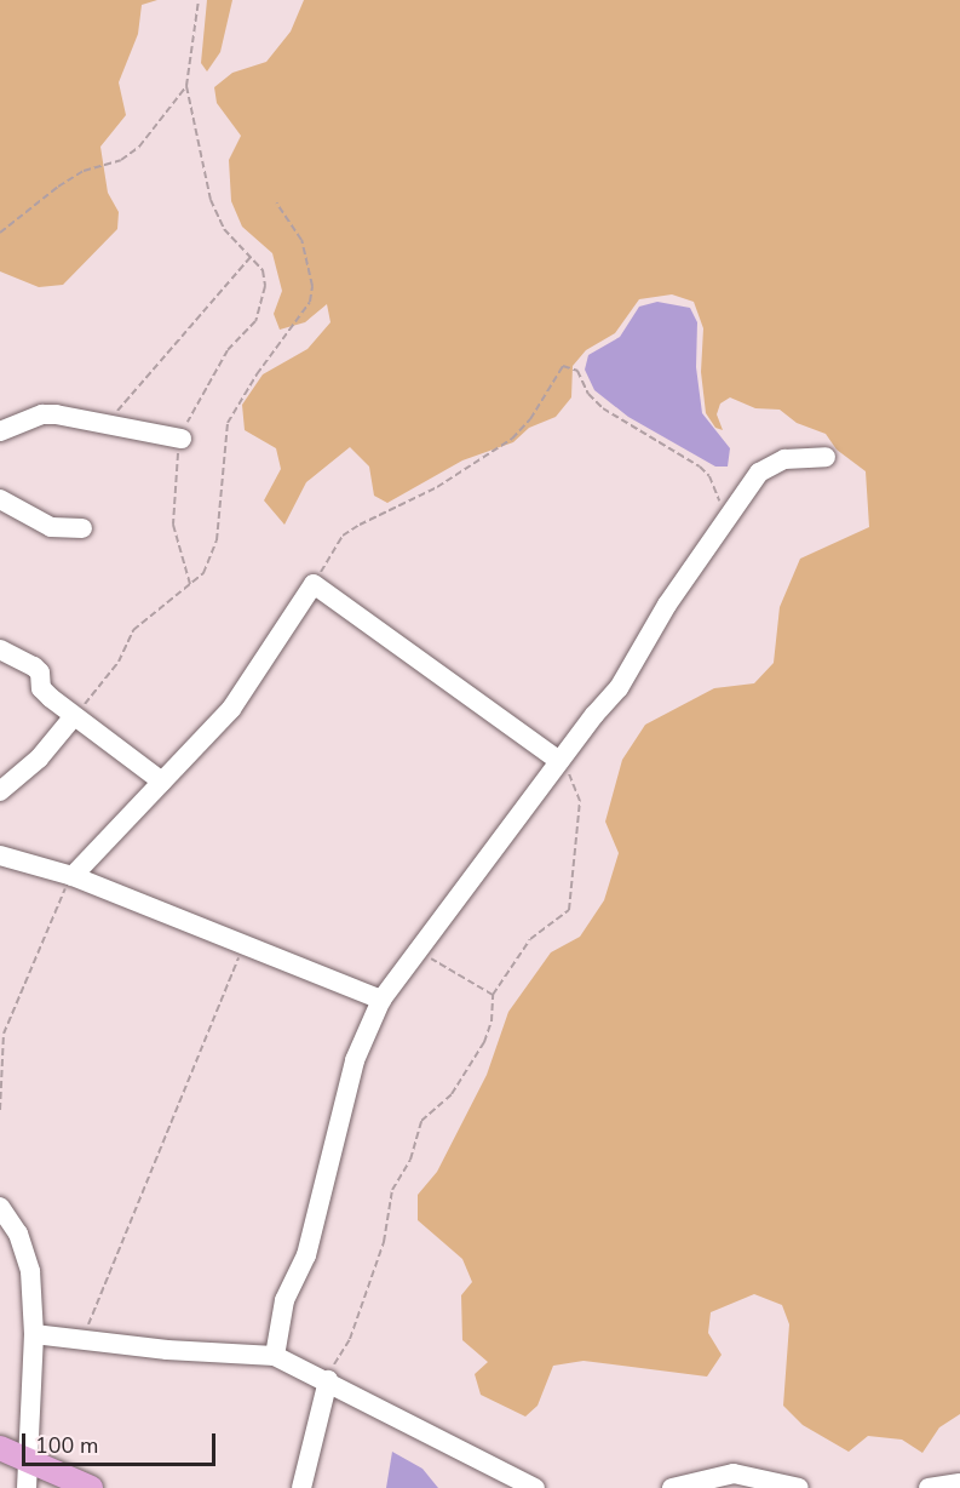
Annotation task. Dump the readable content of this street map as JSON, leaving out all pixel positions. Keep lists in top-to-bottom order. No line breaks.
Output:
{"scale_bar":"100 m"}
